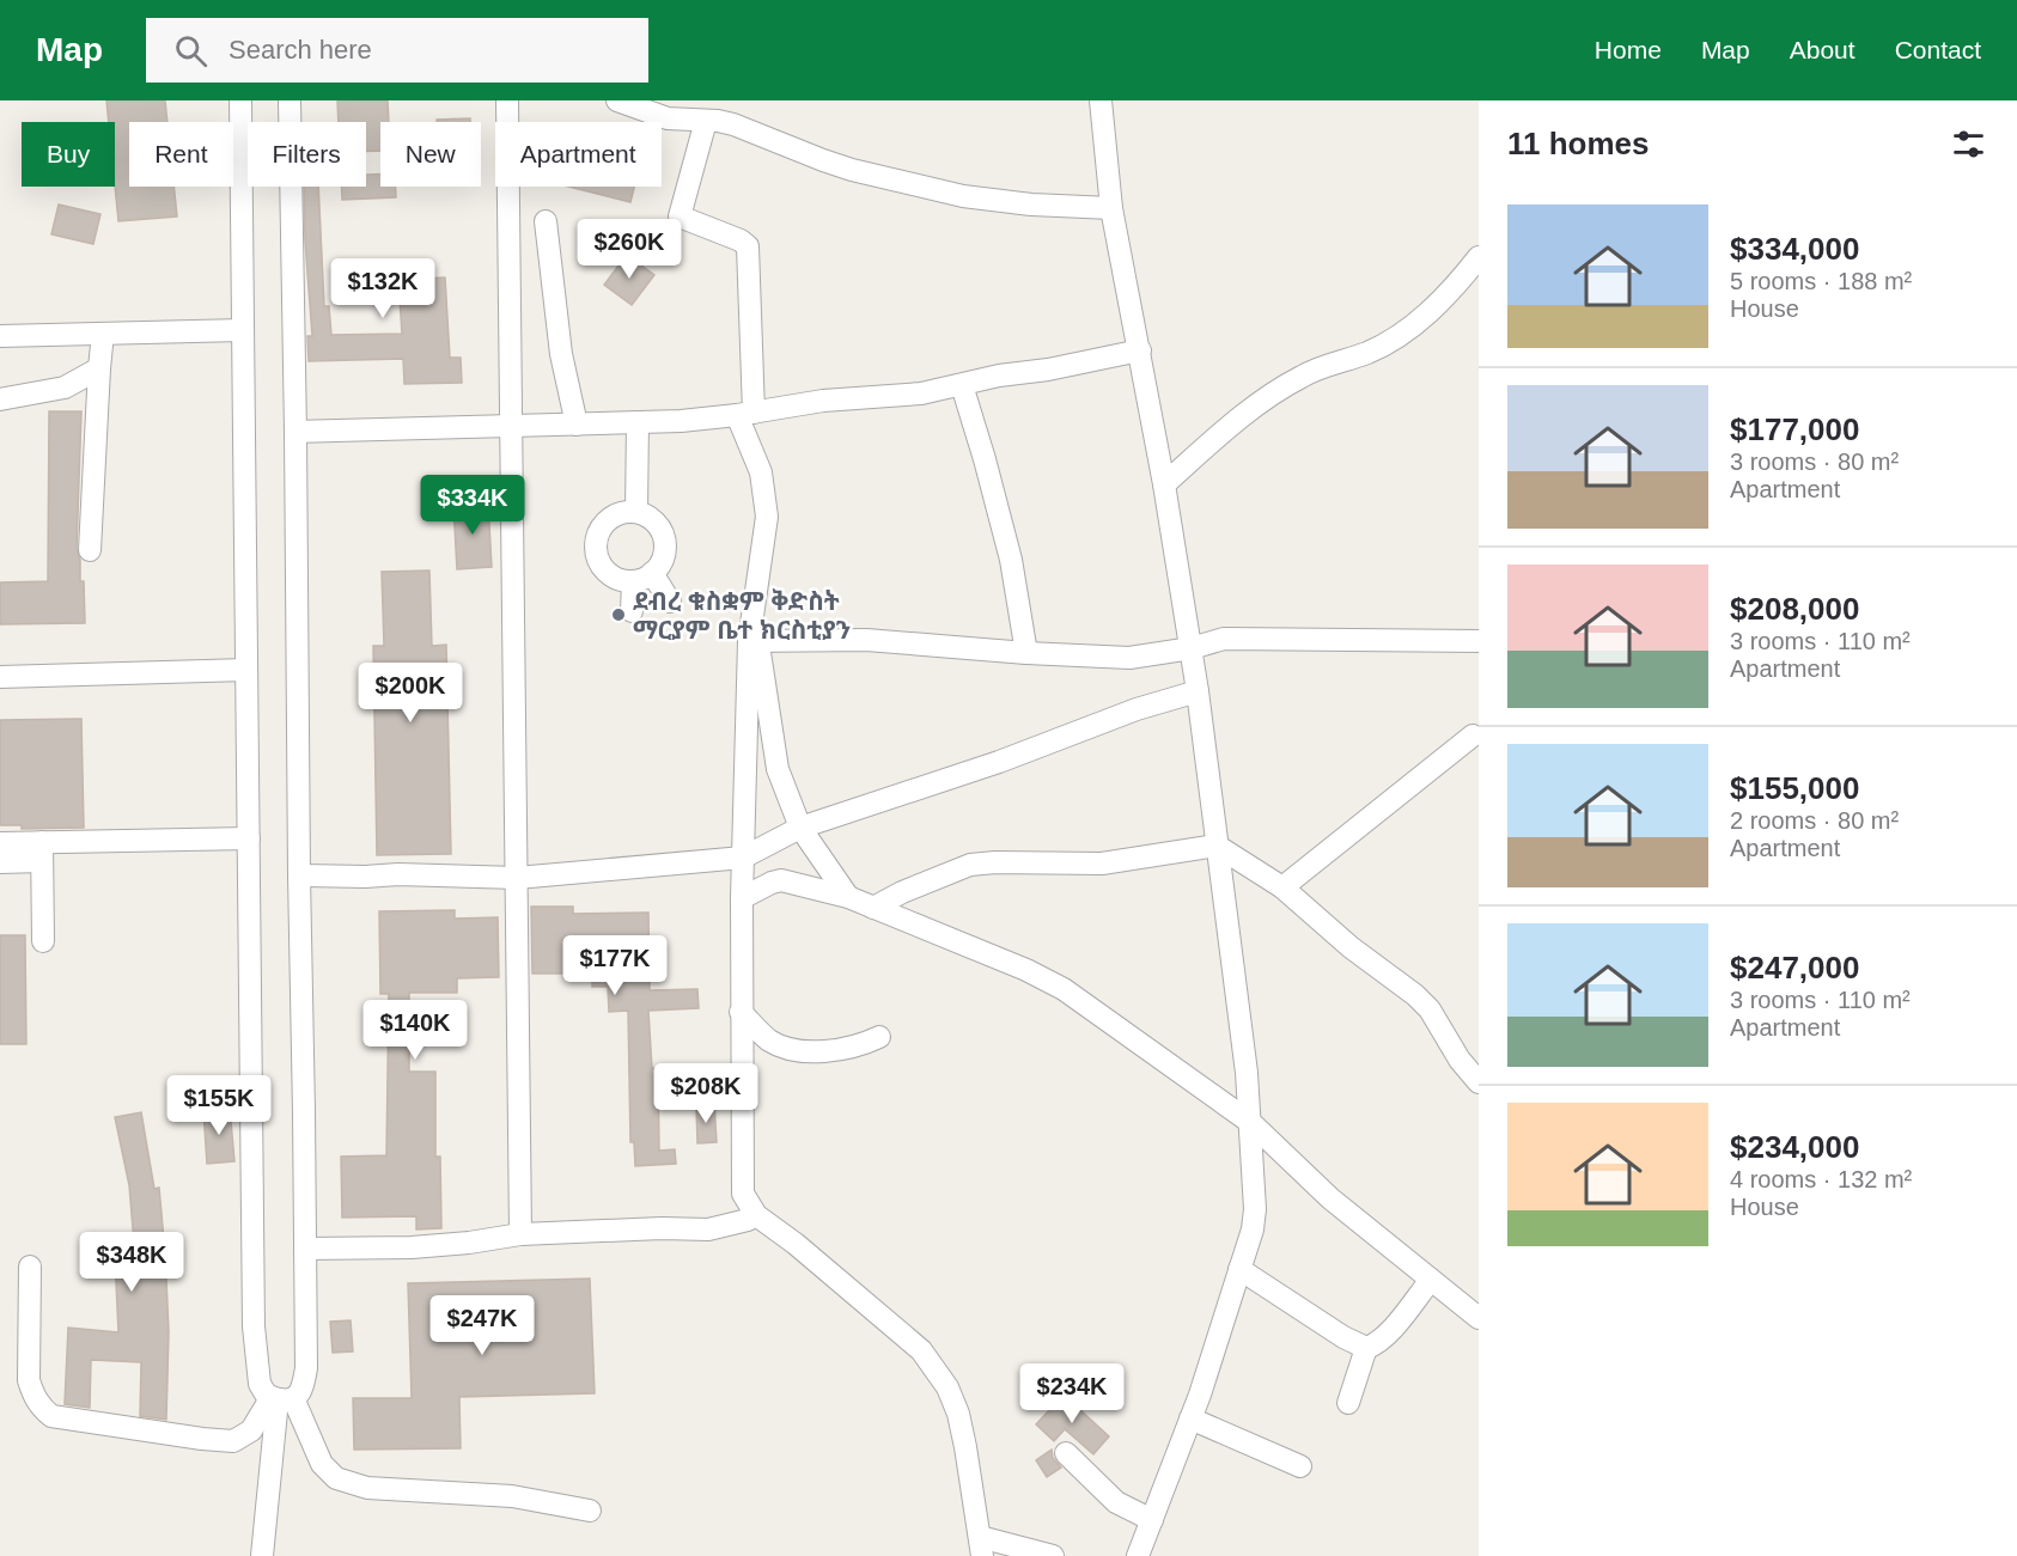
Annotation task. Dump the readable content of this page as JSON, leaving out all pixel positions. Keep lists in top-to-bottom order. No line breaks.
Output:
{"places":["ደብረ ቁስቋም ቅድስት ማርያም ቤተ ክርስቲያን"],"page":{"header":"Map","search":"Search here","nav":["Home","Map","About","Contact"],"heading":"11 homes","chip":["Buy","Rent","Filters","New","Apartment"],"list":[{"name":"$334,000","note":"5 rooms · 188 m² · House"},{"name":"$177,000","note":"3 rooms · 80 m² · Apartment"},{"name":"$208,000","note":"3 rooms · 110 m² · Apartment"},{"name":"$155,000","note":"2 rooms · 80 m² · Apartment"},{"name":"$247,000","note":"3 rooms · 110 m² · Apartment"},{"name":"$234,000","note":"4 rooms · 132 m² · House"}],"price":["$260K","$132K","$334K","$200K","$177K","$140K","$208K","$155K","$348K","$247K","$234K"]}}
